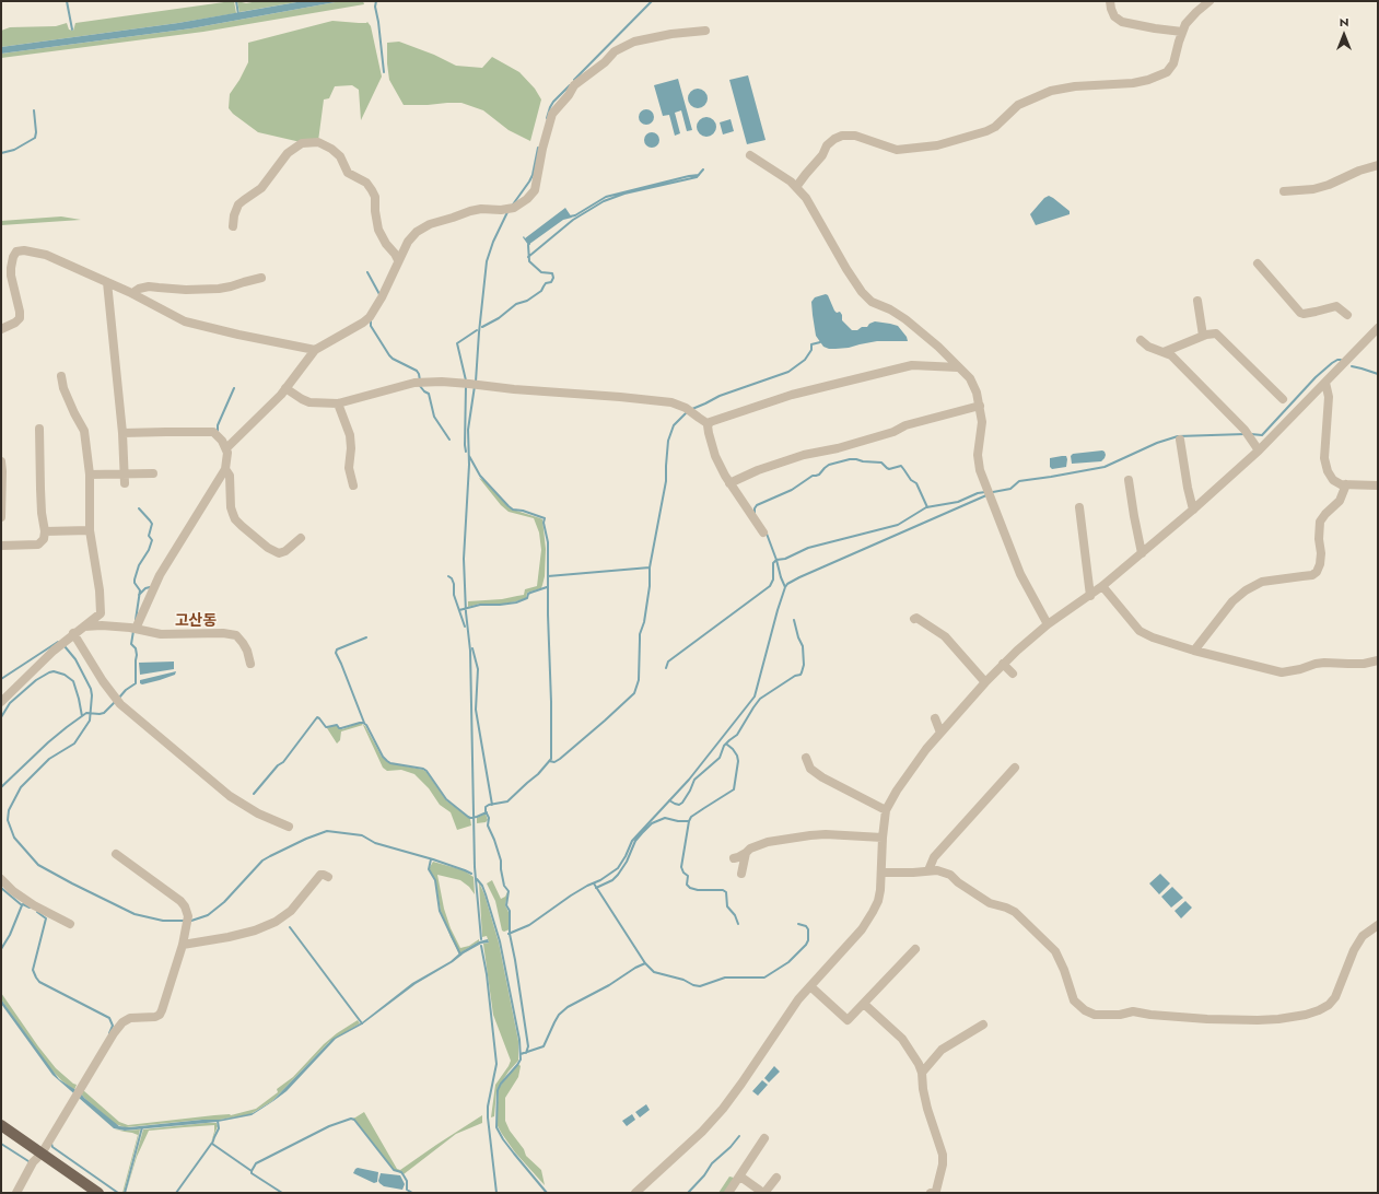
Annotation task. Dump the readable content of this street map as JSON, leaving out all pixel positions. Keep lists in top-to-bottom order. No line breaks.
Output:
{"districts":["고산동"],"north":"top"}
